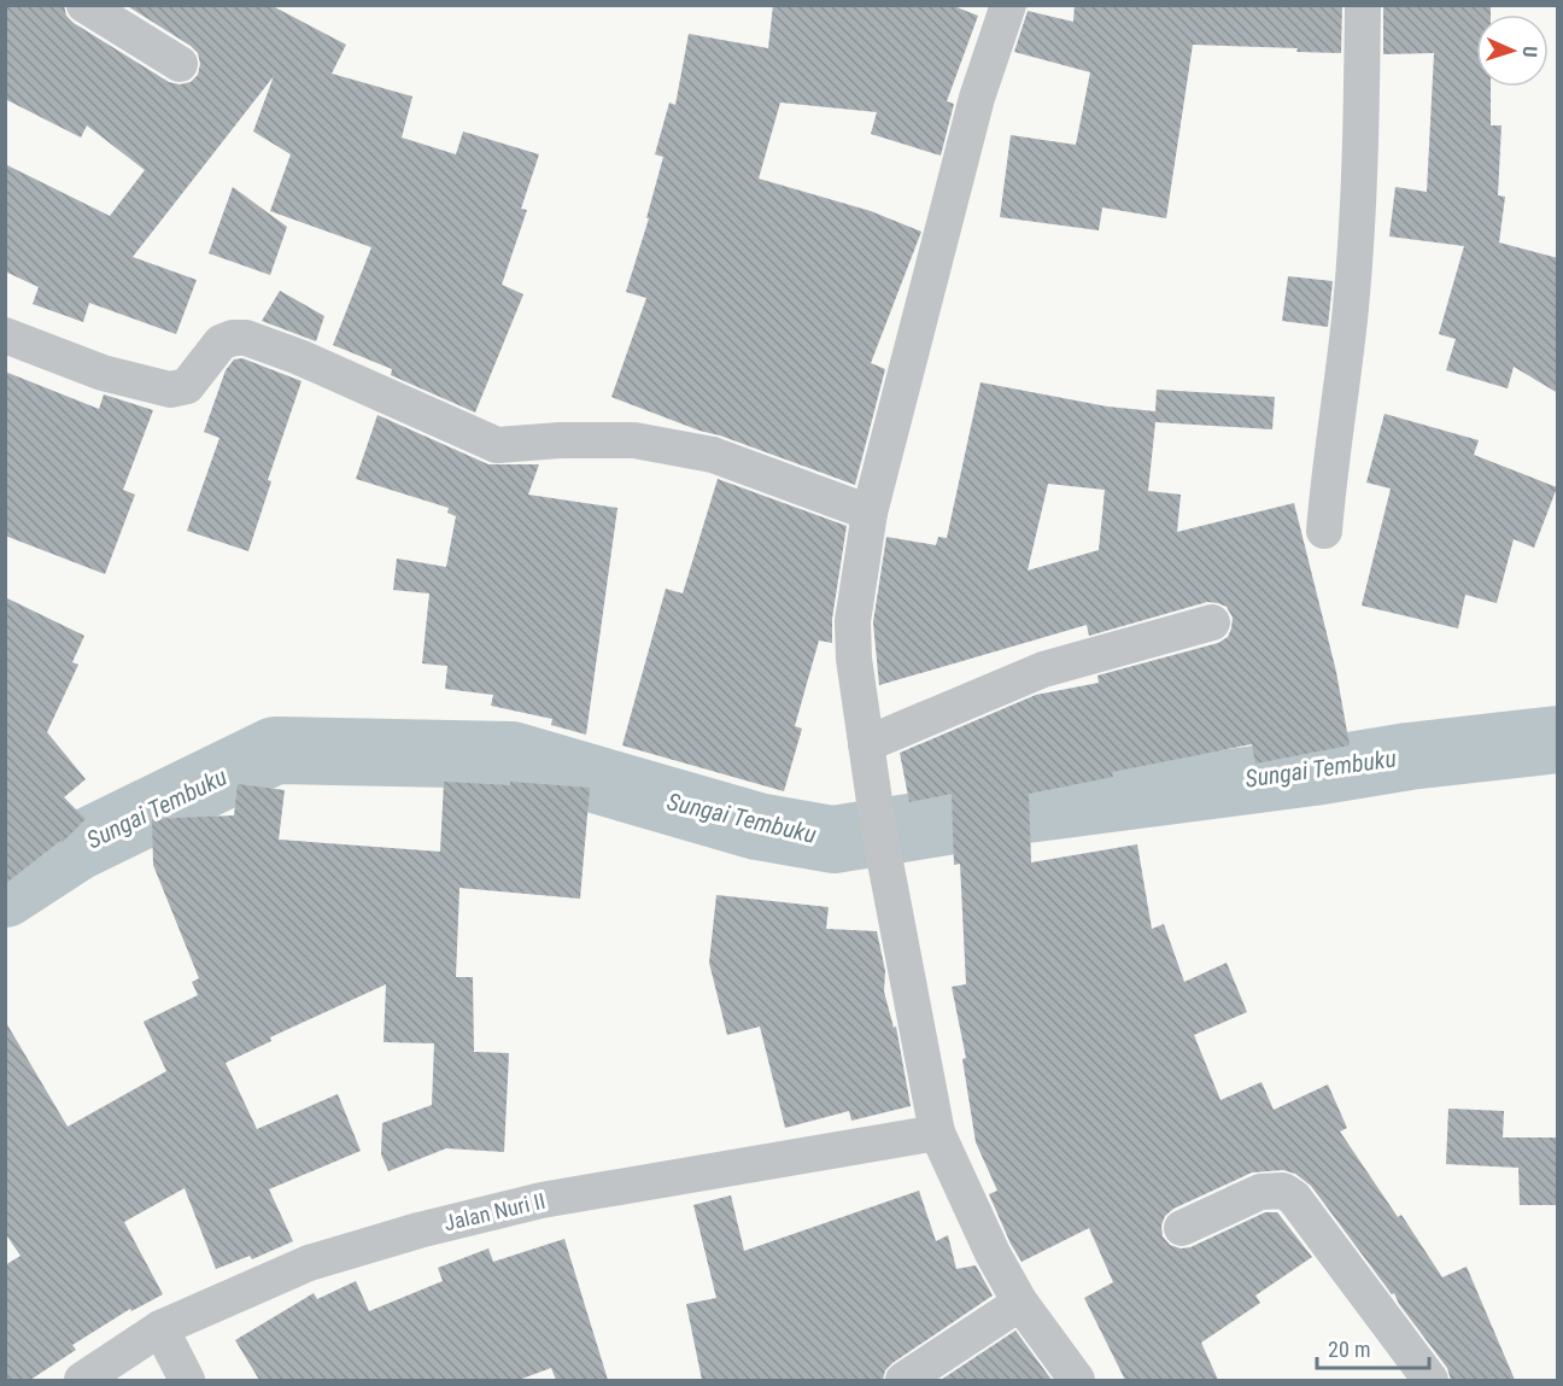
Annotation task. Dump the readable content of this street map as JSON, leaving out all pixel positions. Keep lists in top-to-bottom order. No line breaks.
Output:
{"streets":{"street":["Jalan Nuri II"]},"water":["Sungai Tembuku"],"scale_bar":"20 m","north":"right"}
